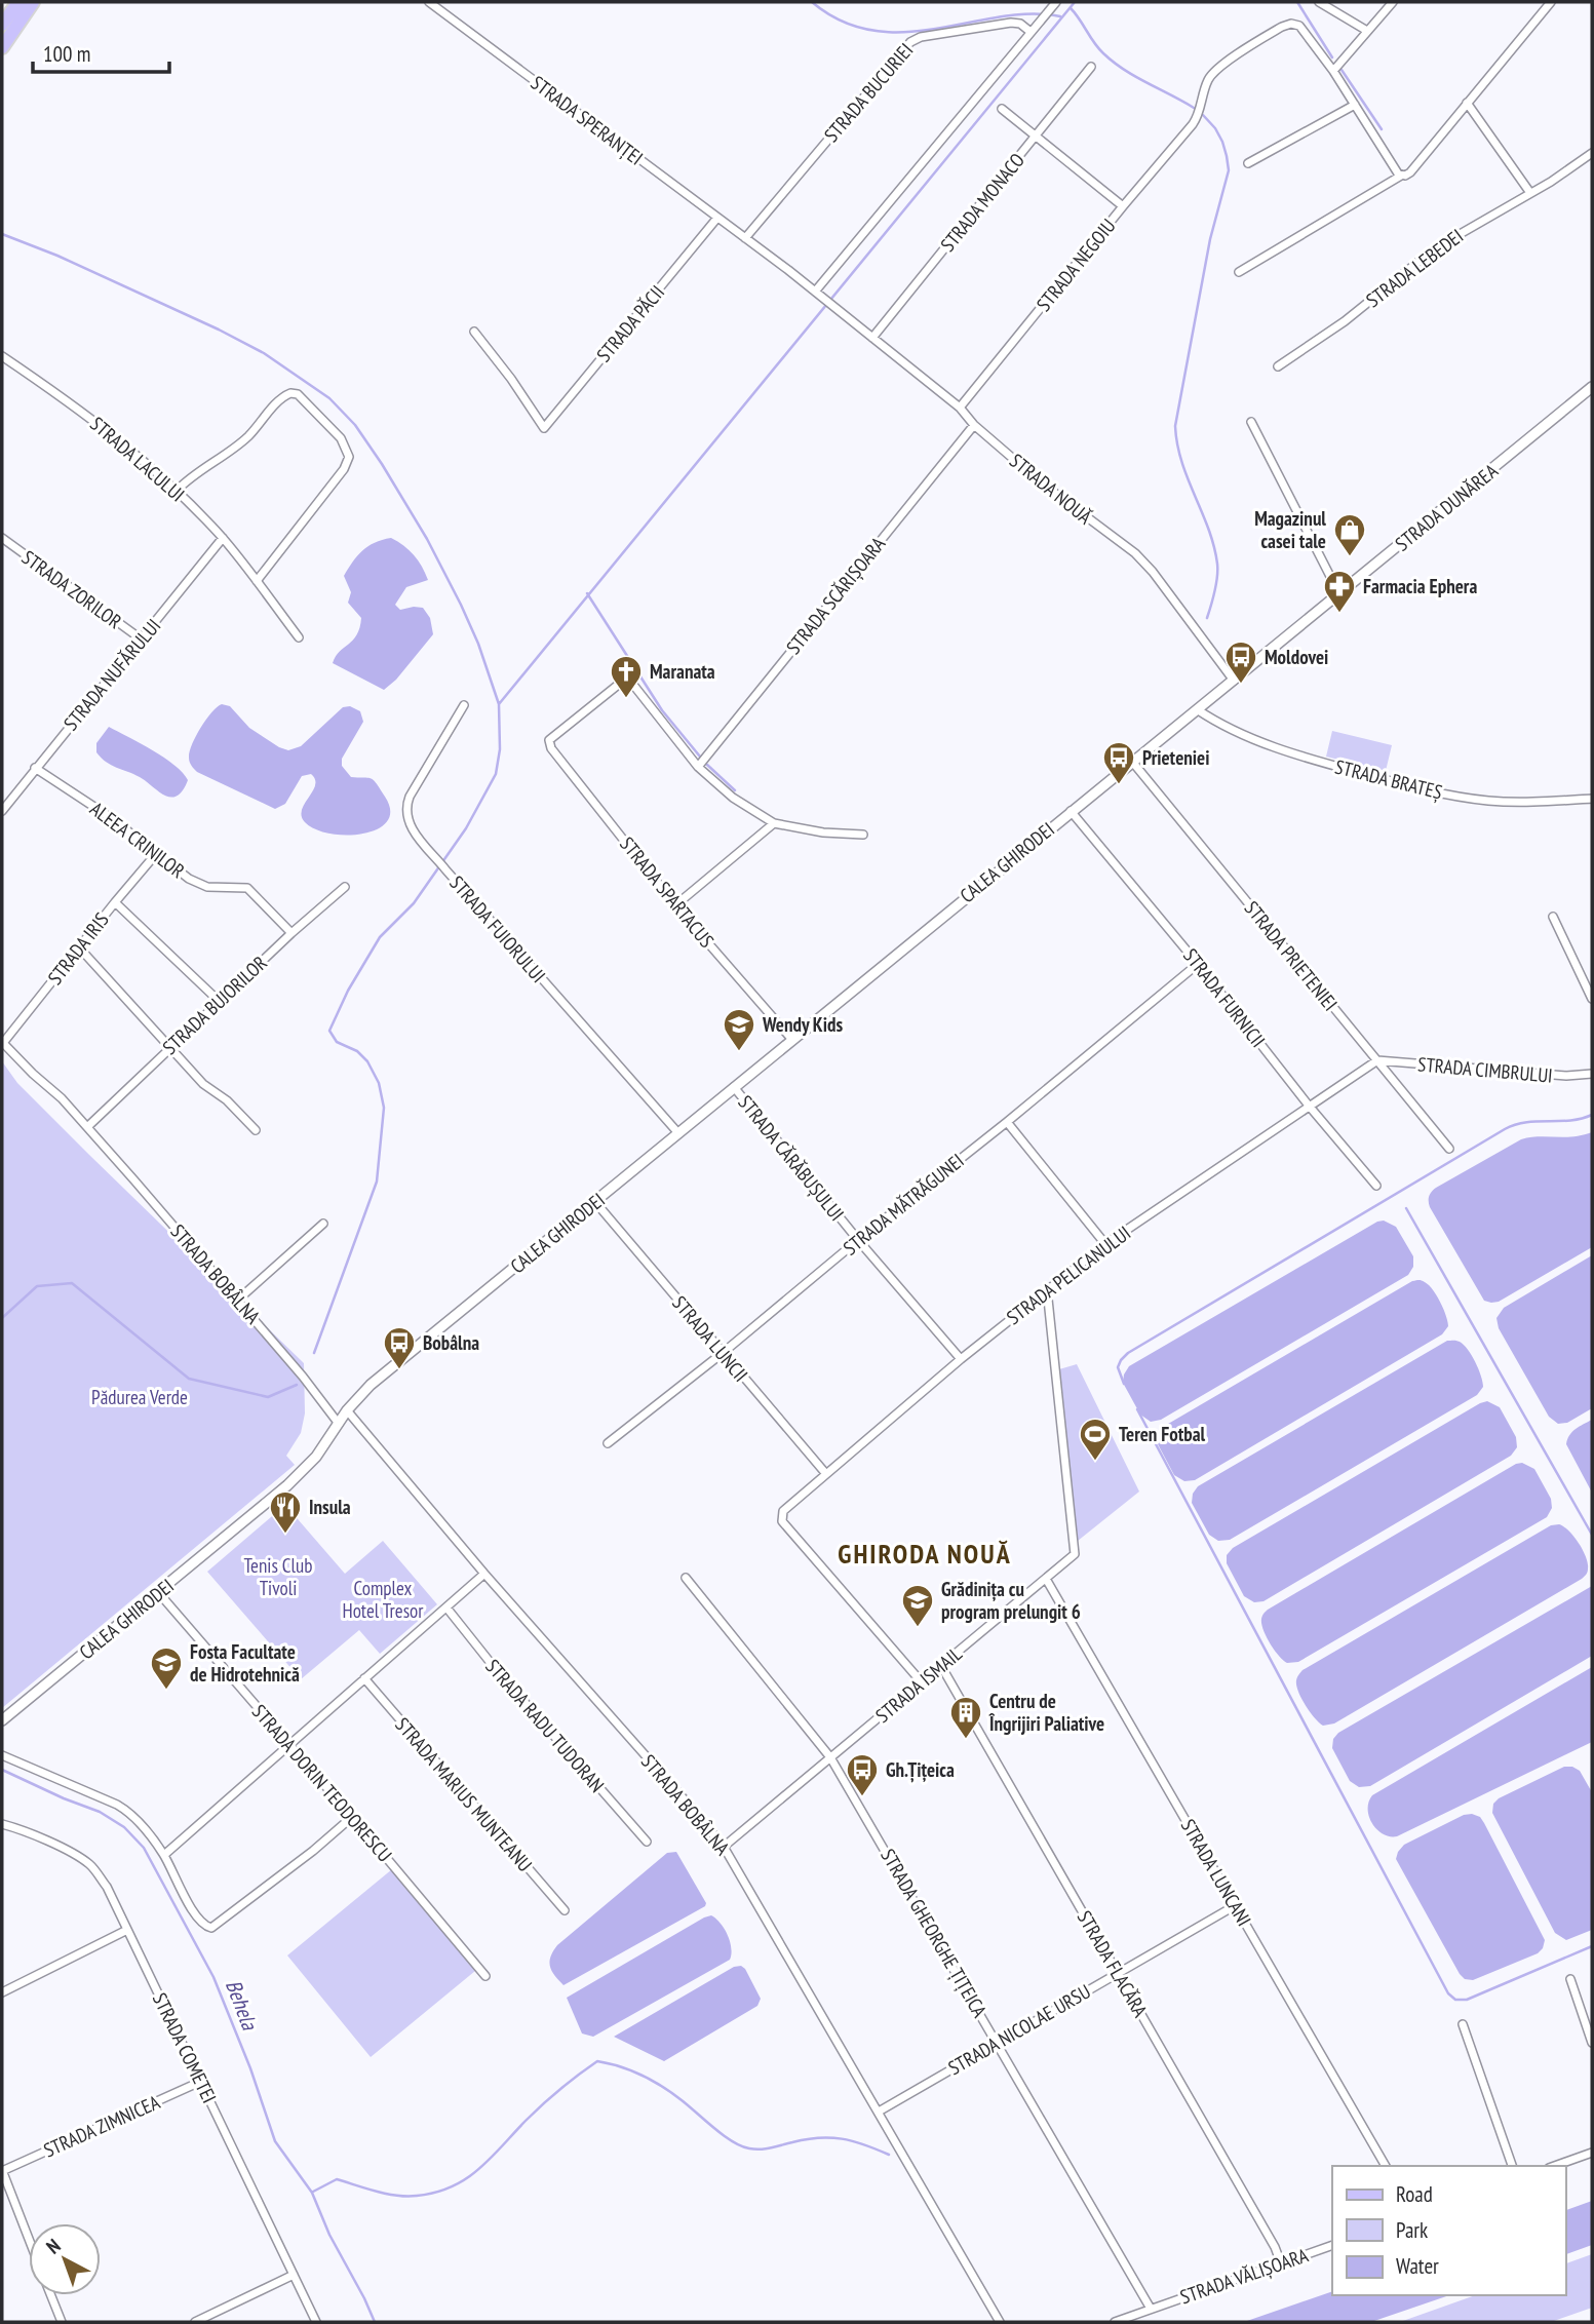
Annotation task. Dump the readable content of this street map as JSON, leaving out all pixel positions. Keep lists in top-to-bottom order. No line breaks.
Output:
{"streets":{"street":["STRADA BUCURIEI","STRADA SPERANȚEI","STRADA MONACO","STRADA NEGOIU","STRADA LEBEDEI","STRADA PĂCII","STRADA LACULUI","STRADA NOUĂ","STRADA DUNĂREA","STRADA ZORILOR","STRADA SCĂRIȘOARA","STRADA NUFĂRULUI","STRADA BRATEȘ","ALEEA CRINILOR","CALEA GHIRODEI","STRADA SPARTACUS","STRADA FUIORULUI","STRADA IRIS","STRADA PRIETENIEI","STRADA FURNICII","STRADA BUJORILOR","STRADA CIMBRULUI","STRADA CĂRĂBUȘULUI","STRADA MĂTRĂGUNEI","STRADA BOBÂLNA","STRADA PELICANULUI","STRADA LUNCII","STRADA ISMAIL","STRADA RADU TUDORAN","STRADA DORIN TEODORESCU","STRADA MARIUS MUNTEANU","STRADA LUNCANI","STRADA GHEORGHE ȚIȚEICA","STRADA FLACĂRA","STRADA NICOLAE URSU","STRADA COMETEI","STRADA ZIMNICEA","STRADA VĂLIȘOARA"]},"crossings":[["STRADA BUCURIEI","STRADA SPERANȚEI"],["STRADA SPERANȚEI","STRADA PĂCII"],["STRADA SPERANȚEI","STRADA NOUĂ"],["STRADA MONACO","STRADA NOUĂ"],["STRADA NEGOIU","STRADA NOUĂ"],["STRADA LACULUI","STRADA NUFĂRULUI"],["STRADA NOUĂ","STRADA DUNĂREA"],["STRADA NOUĂ","STRADA SCĂRIȘOARA"],["STRADA DUNĂREA","STRADA BRATEȘ"],["STRADA DUNĂREA","CALEA GHIRODEI"],["STRADA DUNĂREA","STRADA PRIETENIEI"],["STRADA ZORILOR","STRADA NUFĂRULUI"],["STRADA SCĂRIȘOARA","STRADA SPARTACUS"],["STRADA NUFĂRULUI","ALEEA CRINILOR"],["ALEEA CRINILOR","STRADA IRIS"],["ALEEA CRINILOR","STRADA BUJORILOR"],["CALEA GHIRODEI","STRADA SPARTACUS"],["CALEA GHIRODEI","STRADA FUIORULUI"],["CALEA GHIRODEI","STRADA PRIETENIEI"],["CALEA GHIRODEI","STRADA FURNICII"],["CALEA GHIRODEI","STRADA CĂRĂBUȘULUI"],["CALEA GHIRODEI","STRADA BOBÂLNA"],["CALEA GHIRODEI","STRADA LUNCII"],["CALEA GHIRODEI","STRADA DORIN TEODORESCU"],["STRADA IRIS","STRADA BOBÂLNA"],["STRADA PRIETENIEI","STRADA CIMBRULUI"],["STRADA PRIETENIEI","STRADA PELICANULUI"],["STRADA FURNICII","STRADA MĂTRĂGUNEI"],["STRADA FURNICII","STRADA PELICANULUI"],["STRADA BUJORILOR","STRADA BOBÂLNA"],["STRADA CIMBRULUI","STRADA PELICANULUI"],["STRADA CĂRĂBUȘULUI","STRADA MĂTRĂGUNEI"],["STRADA CĂRĂBUȘULUI","STRADA PELICANULUI"],["STRADA MĂTRĂGUNEI","STRADA LUNCII"],["STRADA BOBÂLNA","STRADA ISMAIL"],["STRADA BOBÂLNA","STRADA NICOLAE URSU"],["STRADA PELICANULUI","STRADA LUNCII"],["STRADA PELICANULUI","STRADA ISMAIL"],["STRADA ISMAIL","STRADA LUNCANI"],["STRADA ISMAIL","STRADA GHEORGHE ȚIȚEICA"],["STRADA ISMAIL","STRADA FLACĂRA"],["STRADA LUNCANI","STRADA NICOLAE URSU"],["STRADA GHEORGHE ȚIȚEICA","STRADA NICOLAE URSU"],["STRADA GHEORGHE ȚIȚEICA","STRADA VĂLIȘOARA"],["STRADA FLACĂRA","STRADA NICOLAE URSU"],["STRADA FLACĂRA","STRADA VĂLIȘOARA"],["STRADA COMETEI","STRADA ZIMNICEA"]],"districts":["GHIRODA NOUĂ"],"water":["Behela"],"parks":["Pădurea Verde","Tenis Club Tivoli","Complex Hotel Tresor"],"places":{"shop":["Magazinul casei tale"],"pharmacy":["Farmacia Ephera"],"bus stop":["Moldovei","Prieteniei","Bobâlna","Gh.Țițeica"],"church":["Maranata"],"school or university":["Wendy Kids","Grădinița cu program prelungit 6","Fosta Facultate de Hidrotehnică"],"sports":["Teren Fotbal"],"restaurant":["Insula"],"building":["Centru de Îngrijiri Paliative"]},"legend":["Road","Park","Water"],"scale_bar":"100 m","north":"top left"}
